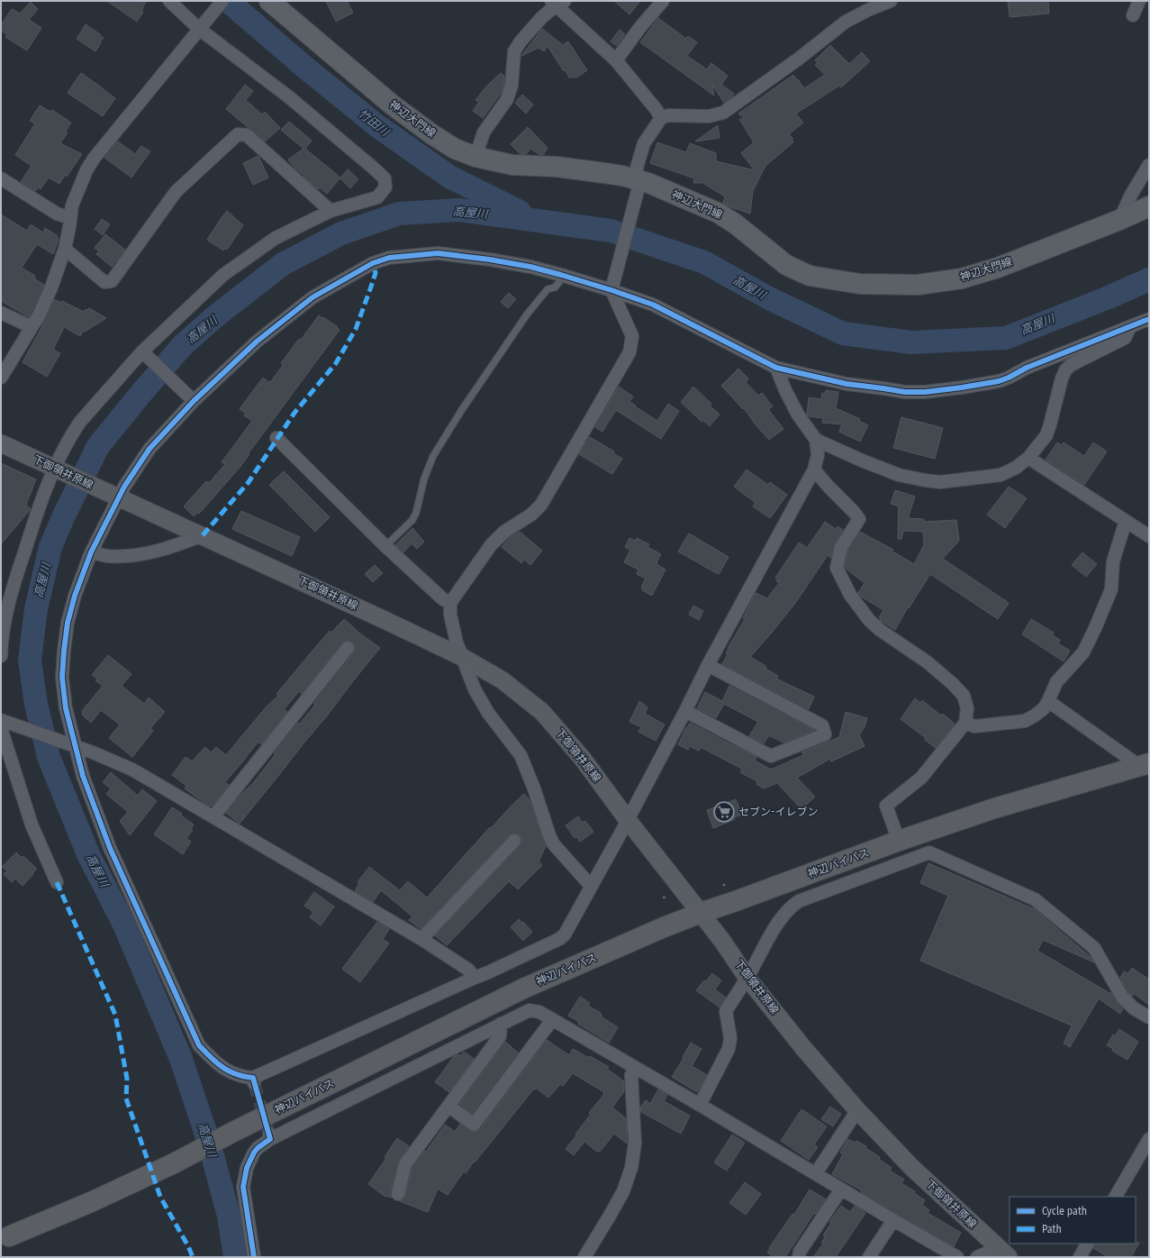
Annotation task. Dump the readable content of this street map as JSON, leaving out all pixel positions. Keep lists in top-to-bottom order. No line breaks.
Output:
{"streets":{"highway":["神辺バイパス"],"main road":["神辺大門線","下御領井原線"]},"crossings":[["下御領井原線","神辺バイパス"]],"water":["竹田川","高屋川"],"places":{"supermarket":["セブン-イレブン"]},"legend":["Cycle path","Path"]}
